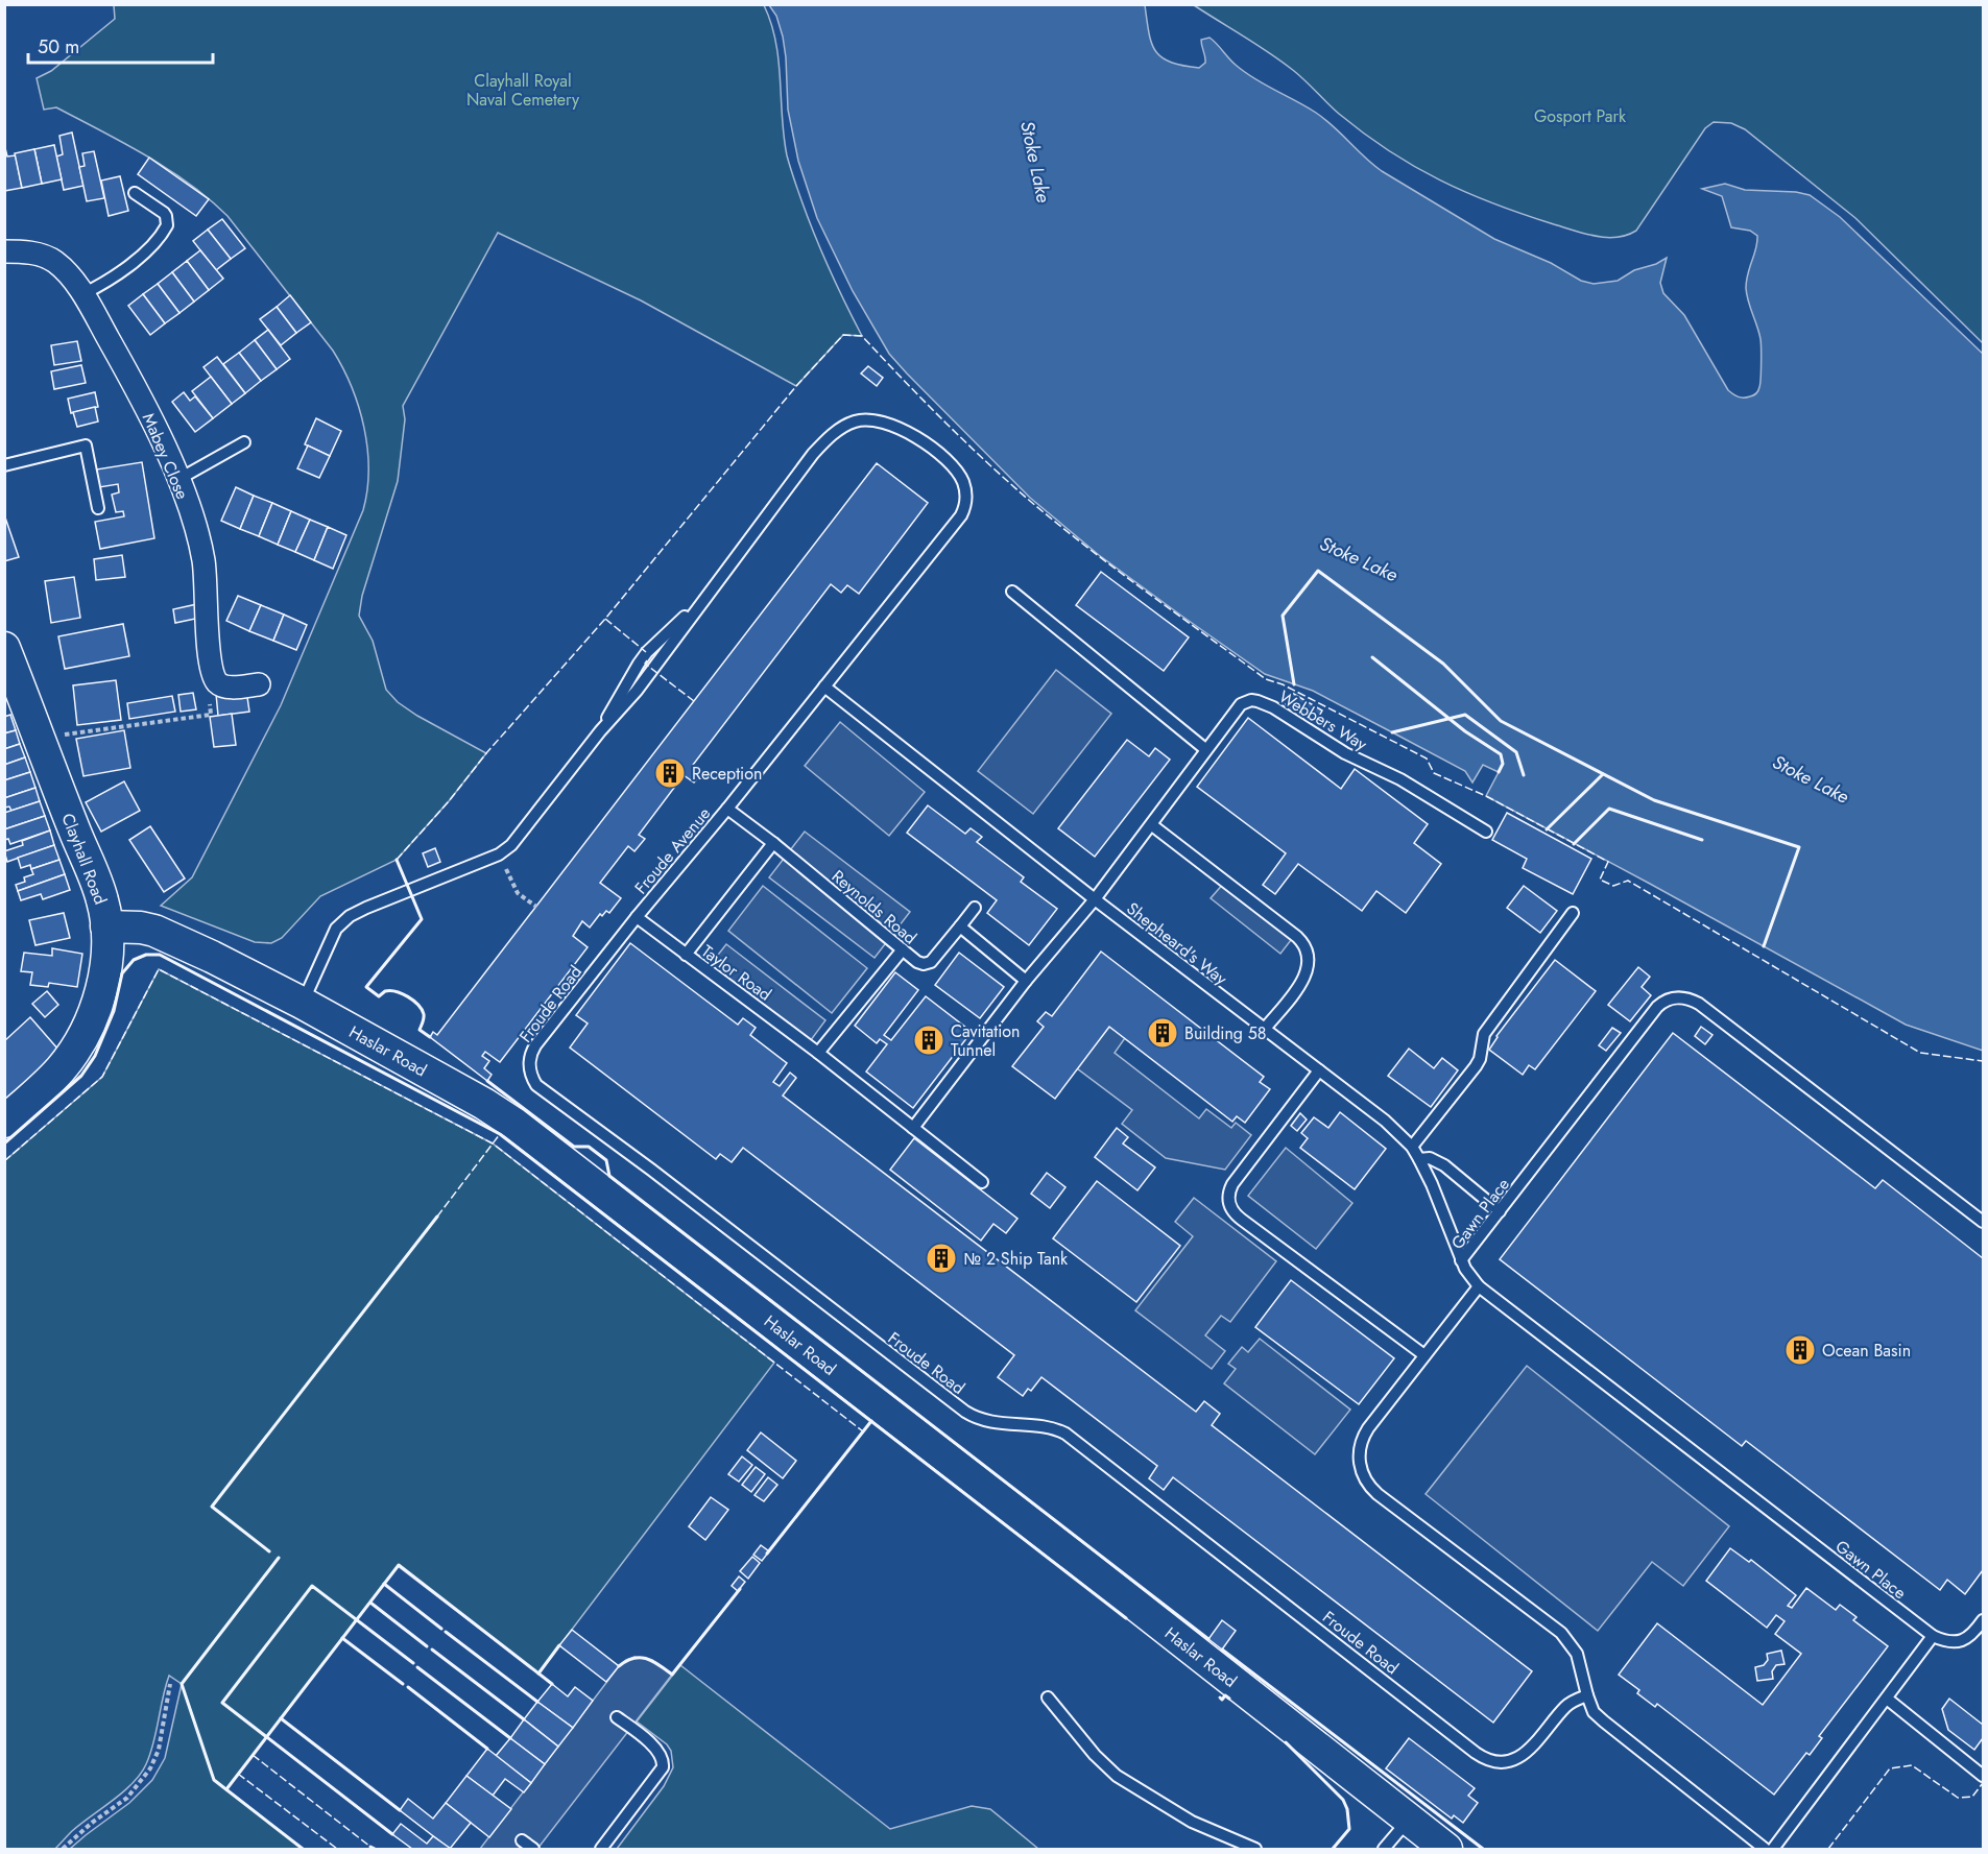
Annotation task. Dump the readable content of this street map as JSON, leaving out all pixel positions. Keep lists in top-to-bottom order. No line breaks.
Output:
{"streets":{"street":["Mabey Close","Clayhall Road","Haslar Road"],"lane":["Webbers Way","Froude Avenue","Reynolds Road","Shepheard's Way","Taylor Road","Froude Road","Gawn Place"]},"crossings":[["Webbers Way","Shepheard's Way"],["Webbers Way","Taylor Road"],["Froude Avenue","Reynolds Road"],["Froude Avenue","Shepheard's Way"],["Froude Avenue","Taylor Road"],["Froude Avenue","Froude Road"],["Clayhall Road","Haslar Road"],["Shepheard's Way","Gawn Place"],["Taylor Road","Froude Road"]],"water":["Stoke Lake"],"parks":["Clayhall Royal Naval Cemetery","Gosport Park"],"places":{"building":["Reception","Building 58","Cavitation Tunnel","№ 2 Ship Tank","Ocean Basin"]},"scale_bar":"50 m"}
